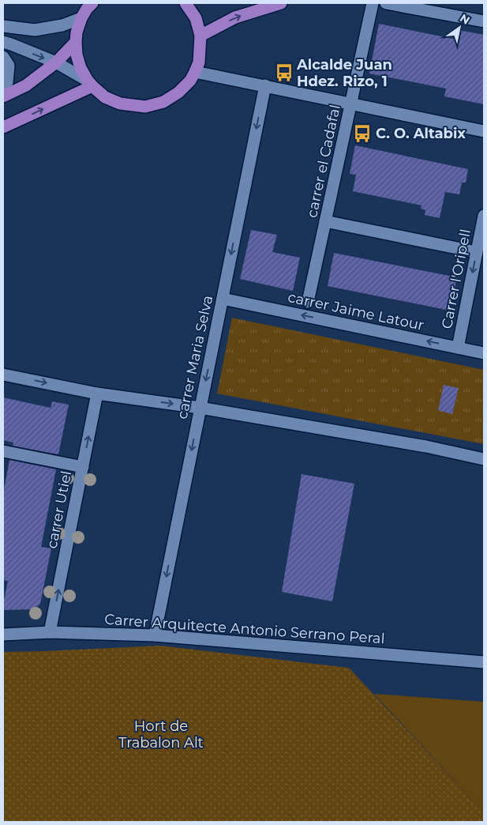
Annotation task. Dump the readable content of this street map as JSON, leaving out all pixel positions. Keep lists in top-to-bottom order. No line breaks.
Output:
{"streets":{"street":["carrer el Cadafal","Carrer l'Oripell","carrer Jaime Latour","carrer Maria Selva","carrer Utiel","Carrer Arquitecte Antonio Serrano Peral"]},"crossings":[["Carrer l'Oripell","carrer Jaime Latour"],["carrer Jaime Latour","carrer Maria Selva"],["carrer Maria Selva","Carrer Arquitecte Antonio Serrano Peral"],["carrer Utiel","Carrer Arquitecte Antonio Serrano Peral"]],"one_way":["Carrer l'Oripell","carrer Maria Selva","carrer Utiel"],"parks":["Hort de Trabalon Alt"],"places":{"bus stop":["Alcalde Juan Hdez. Rizo, 1","C. O. Altabix"]},"north":"top right"}
